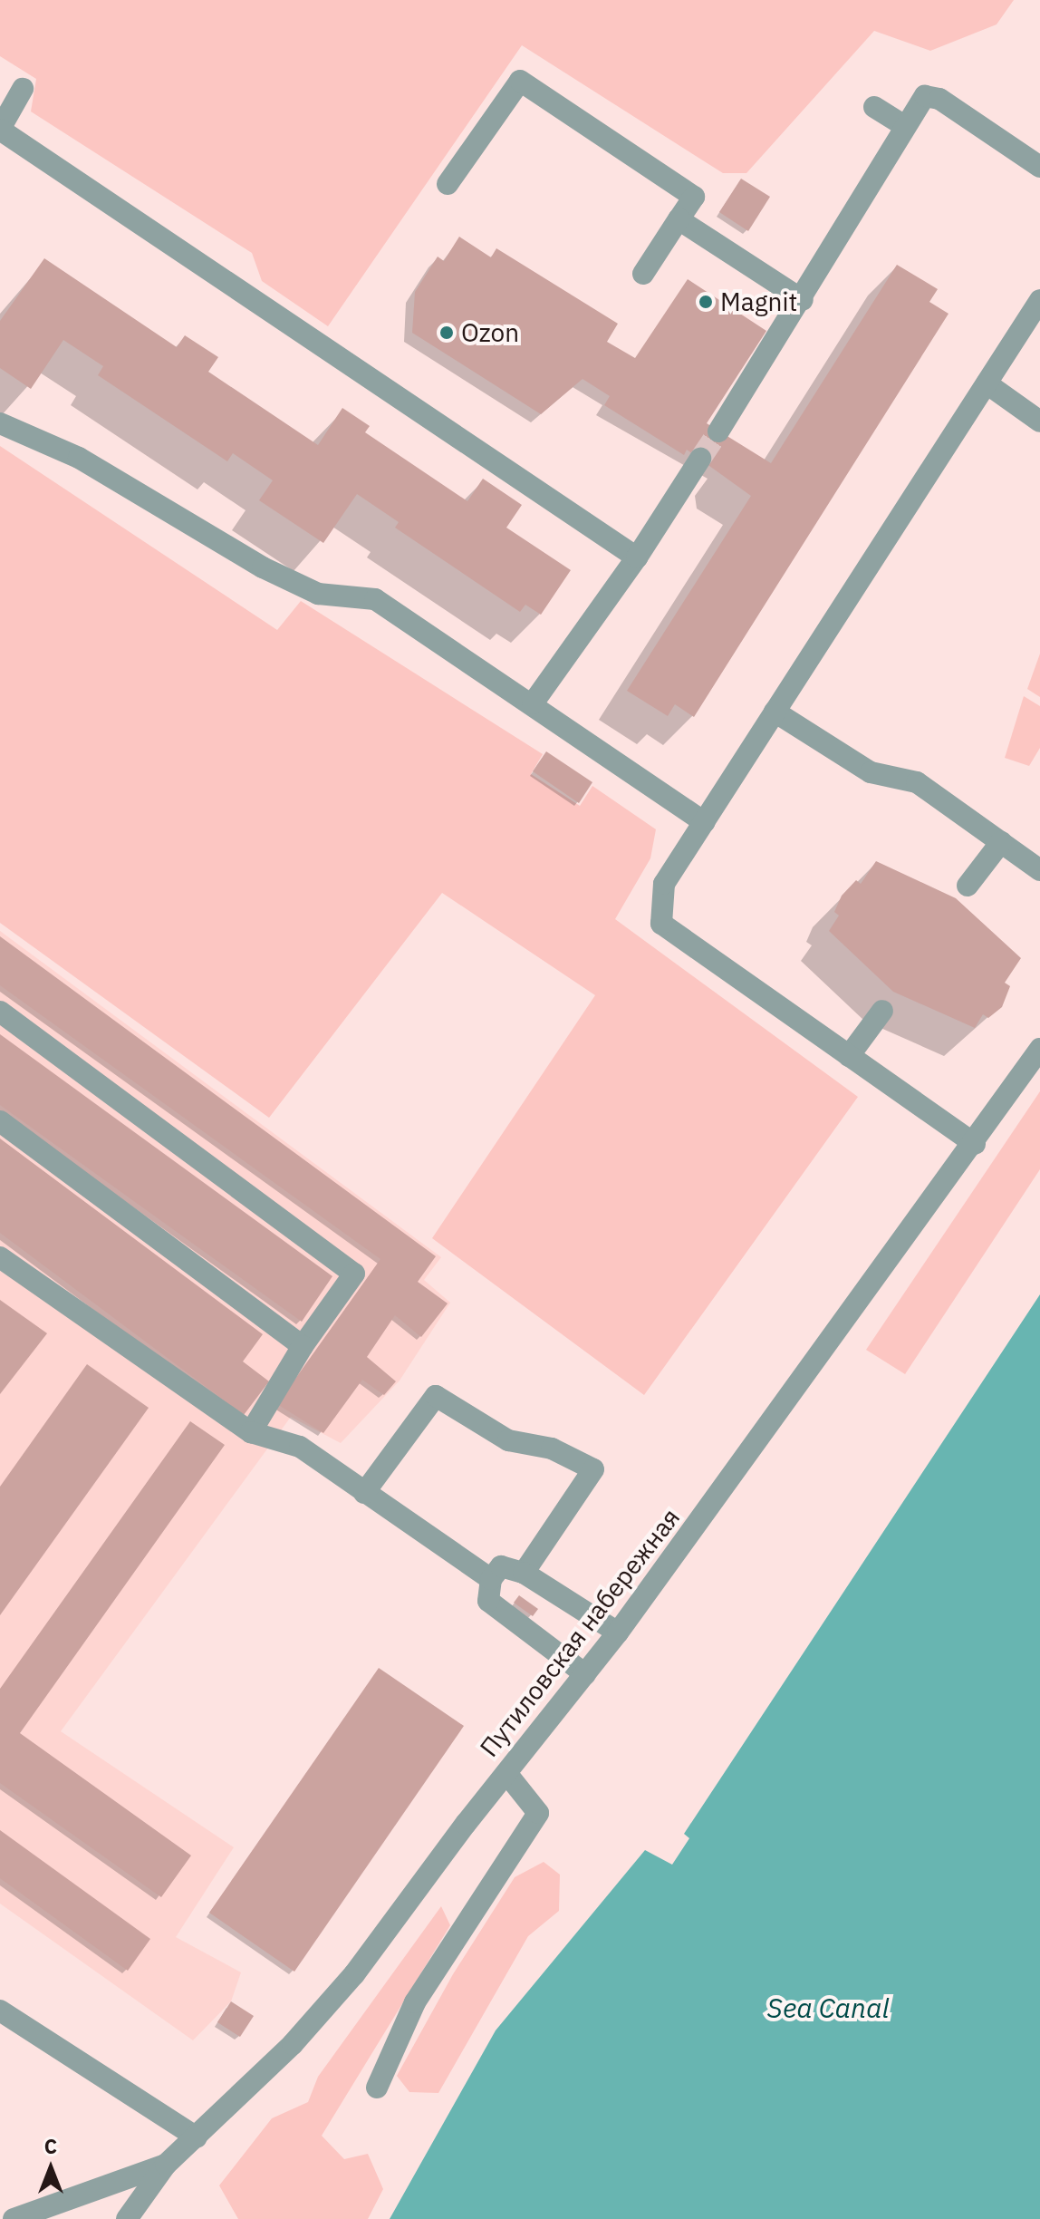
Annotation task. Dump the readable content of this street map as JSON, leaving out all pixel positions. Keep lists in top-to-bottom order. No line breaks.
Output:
{"streets":{"street":["Путиловская набережная"]},"water":["Sea Canal"],"places":["Magnit","Ozon"],"north":"top"}
